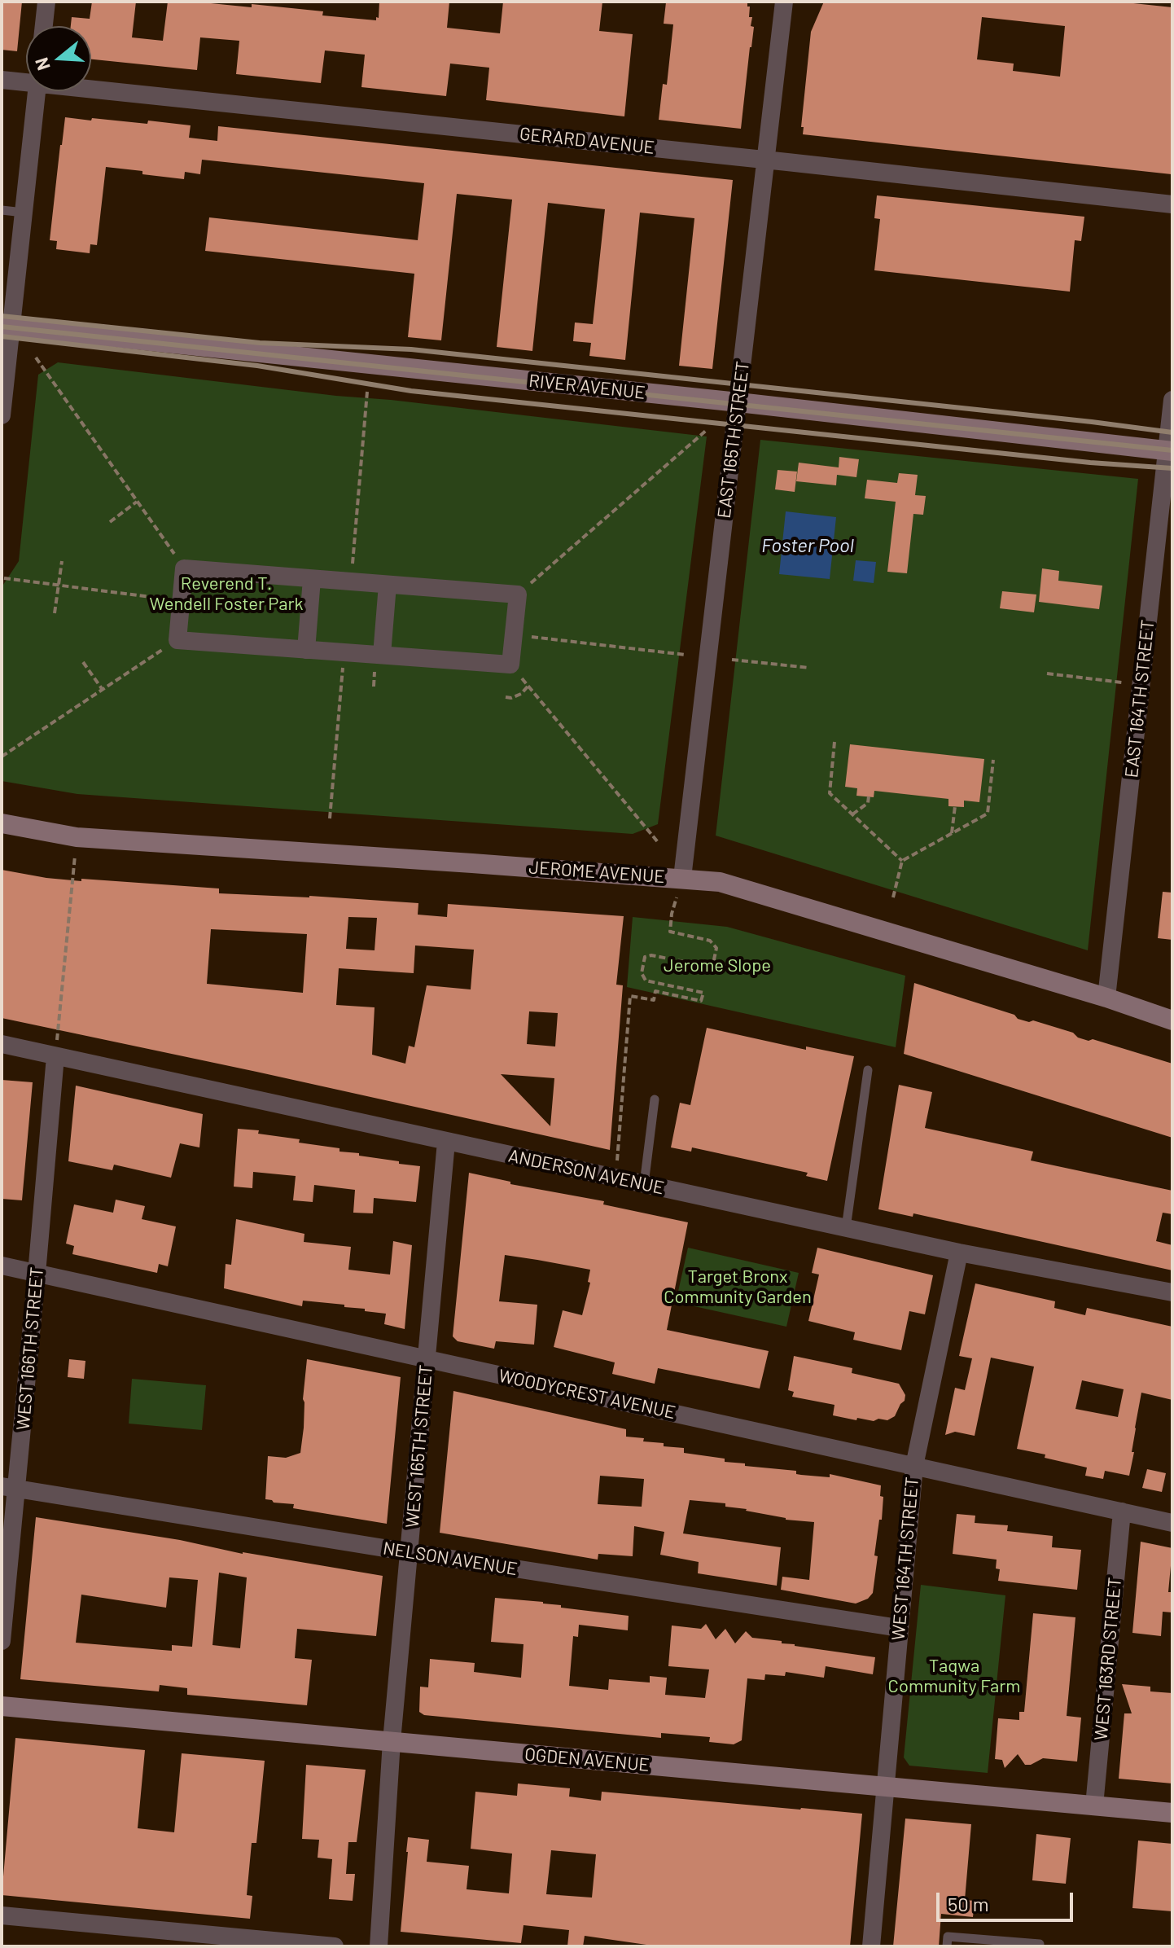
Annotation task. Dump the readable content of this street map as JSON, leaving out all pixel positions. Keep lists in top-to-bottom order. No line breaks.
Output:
{"streets":{"main road":["RIVER AVENUE","JEROME AVENUE","OGDEN AVENUE"],"street":["GERARD AVENUE","EAST 165TH STREET","EAST 164TH STREET","ANDERSON AVENUE","WEST 166TH STREET","WOODYCREST AVENUE","WEST 165TH STREET","NELSON AVENUE","WEST 164TH STREET","WEST 163RD STREET"]},"crossings":[["GERARD AVENUE","EAST 165TH STREET"],["RIVER AVENUE","EAST 165TH STREET"],["RIVER AVENUE","EAST 164TH STREET"],["EAST 165TH STREET","JEROME AVENUE"],["EAST 164TH STREET","JEROME AVENUE"],["ANDERSON AVENUE","WEST 166TH STREET"],["ANDERSON AVENUE","WEST 165TH STREET"],["ANDERSON AVENUE","WEST 164TH STREET"],["WEST 166TH STREET","WOODYCREST AVENUE"],["WEST 166TH STREET","NELSON AVENUE"],["WOODYCREST AVENUE","WEST 165TH STREET"],["WOODYCREST AVENUE","WEST 164TH STREET"],["WOODYCREST AVENUE","WEST 163RD STREET"],["WEST 165TH STREET","NELSON AVENUE"],["WEST 165TH STREET","OGDEN AVENUE"],["NELSON AVENUE","WEST 164TH STREET"],["WEST 164TH STREET","OGDEN AVENUE"],["WEST 163RD STREET","OGDEN AVENUE"]],"water":["Foster Pool"],"parks":["Reverend T. Wendell Foster Park","Jerome Slope","Target Bronx Community Garden","Taqwa Community Farm"],"scale_bar":"50 m","north":"left"}
